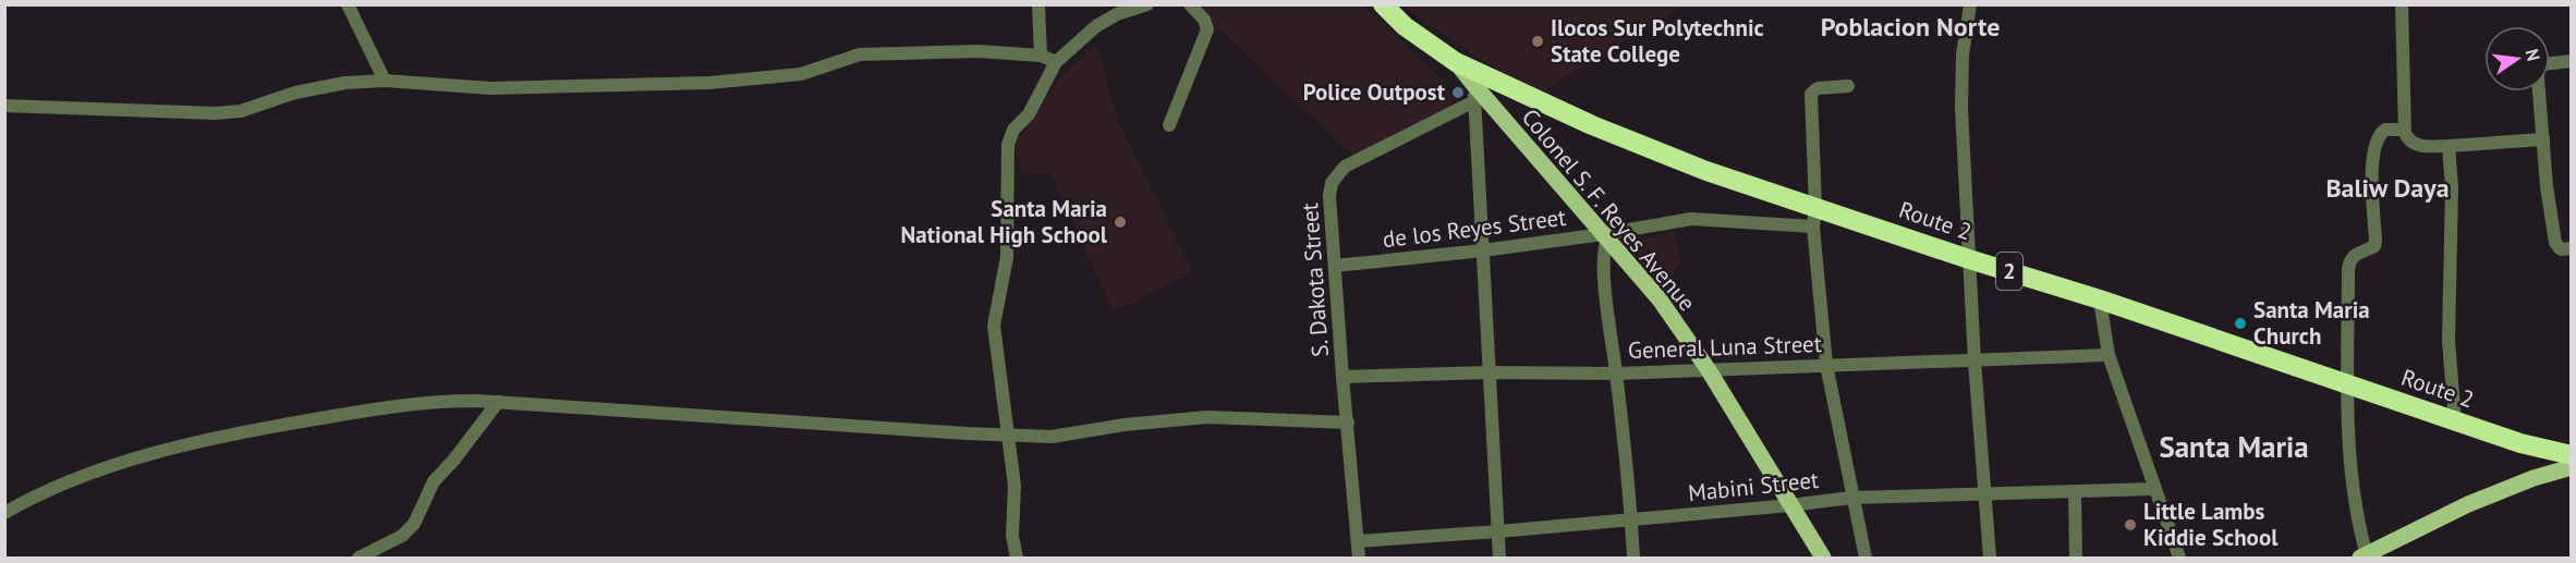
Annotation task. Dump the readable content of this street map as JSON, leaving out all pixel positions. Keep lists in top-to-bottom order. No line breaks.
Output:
{"streets":{"highway":["Route 2","2"],"main road":["Colonel S. F. Reyes Avenue"],"street":["de los Reyes Street","S. Dakota Street","General Luna Street","Mabini Street"]},"crossings":[["Colonel S. F. Reyes Avenue","Route 2"],["Colonel S. F. Reyes Avenue","de los Reyes Street"],["Colonel S. F. Reyes Avenue","General Luna Street"],["Colonel S. F. Reyes Avenue","Mabini Street"],["Route 2","de los Reyes Street"],["de los Reyes Street","S. Dakota Street"],["S. Dakota Street","General Luna Street"],["S. Dakota Street","Mabini Street"]],"districts":["Poblacion Norte","Baliw Daya","Santa Maria"],"places":["Ilocos Sur Polytechnic State College","Police Outpost","Santa Maria National High School","Santa Maria Church","Little Lambs Kiddie School"],"north":"right"}
